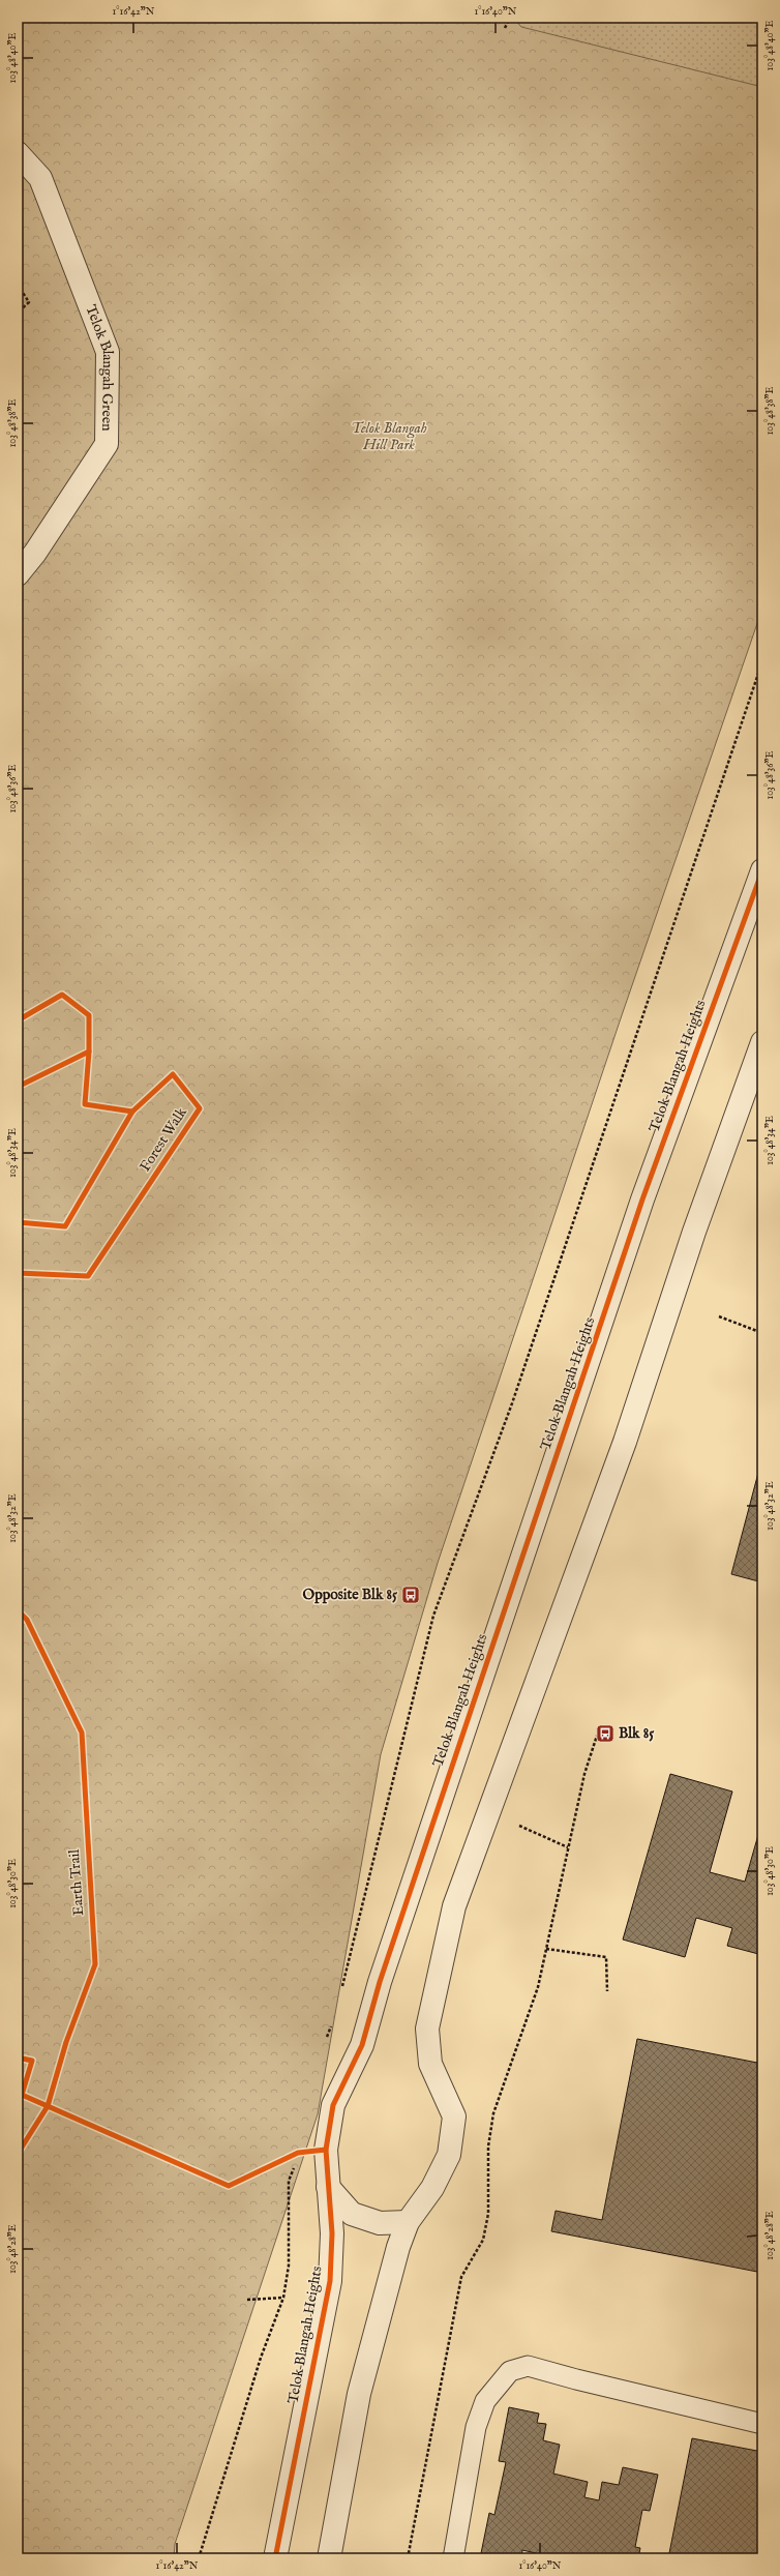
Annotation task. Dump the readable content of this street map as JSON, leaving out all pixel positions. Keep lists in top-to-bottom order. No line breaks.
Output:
{"streets":{"street":["Telok Blangah Green","Telok Blangah Heights"],"cycle path":["Forest Walk","Earth Trail"]},"parks":["Telok Blangah Hill Park"],"places":{"bus stop":["Opposite Blk 85","Blk 85"]},"coordinates":["1°16'42\"N","1°16'40\"N","103°48'40\"E","103°48'38\"E","103°48'36\"E","103°48'34\"E","103°48'32\"E","103°48'30\"E","103°48'28\"E"]}
